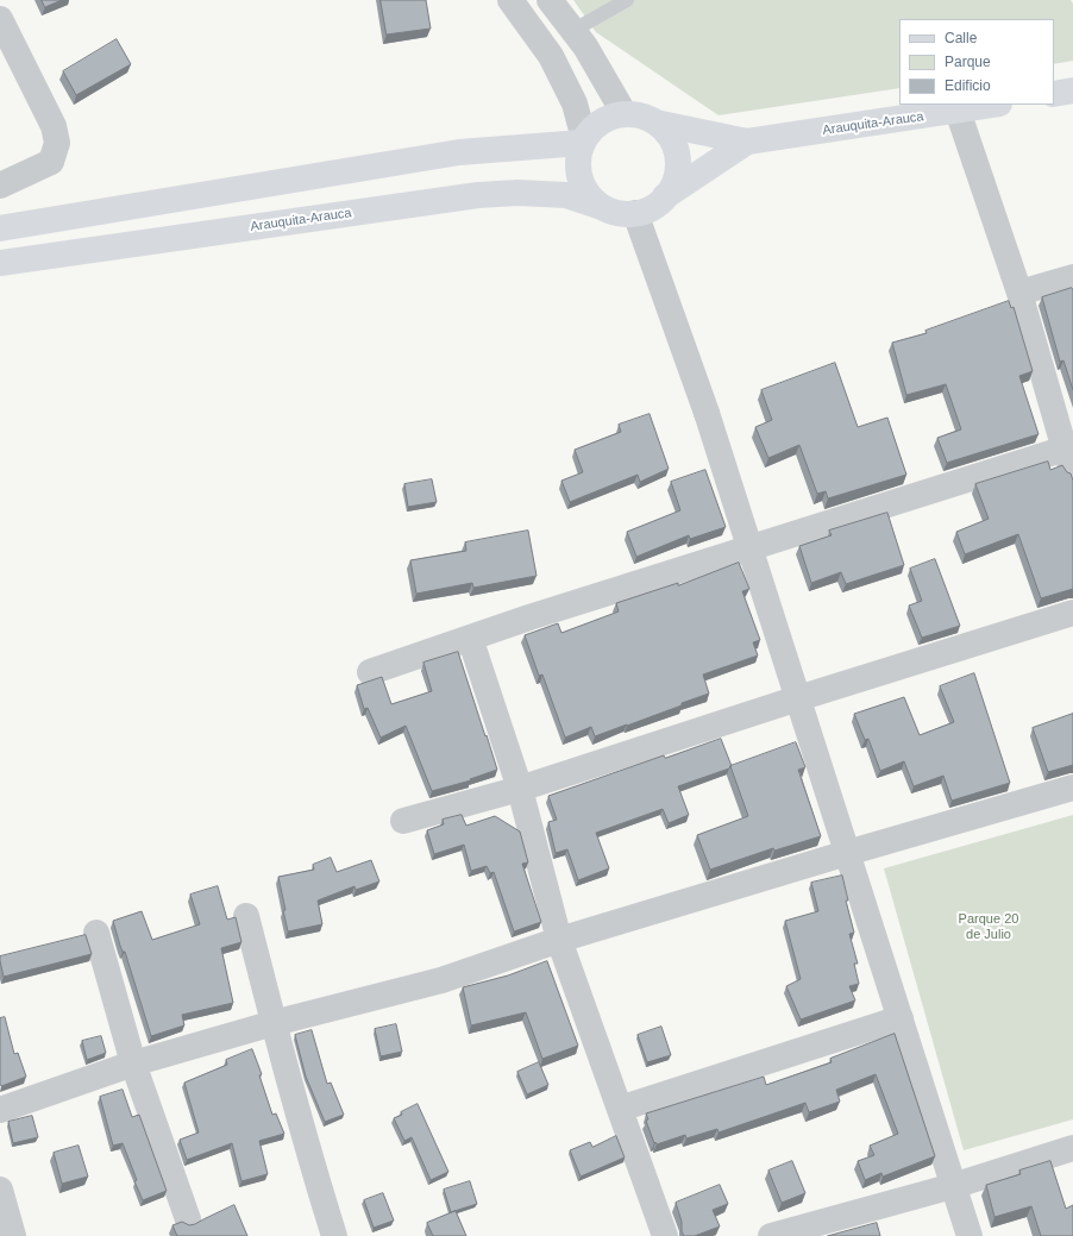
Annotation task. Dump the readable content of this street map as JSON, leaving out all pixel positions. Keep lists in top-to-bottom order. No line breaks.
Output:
{"streets":{"main road":["Arauquita-Arauca"]},"parks":["Parque 20 de Julio"],"legend":["Calle","Parque","Edificio"]}
